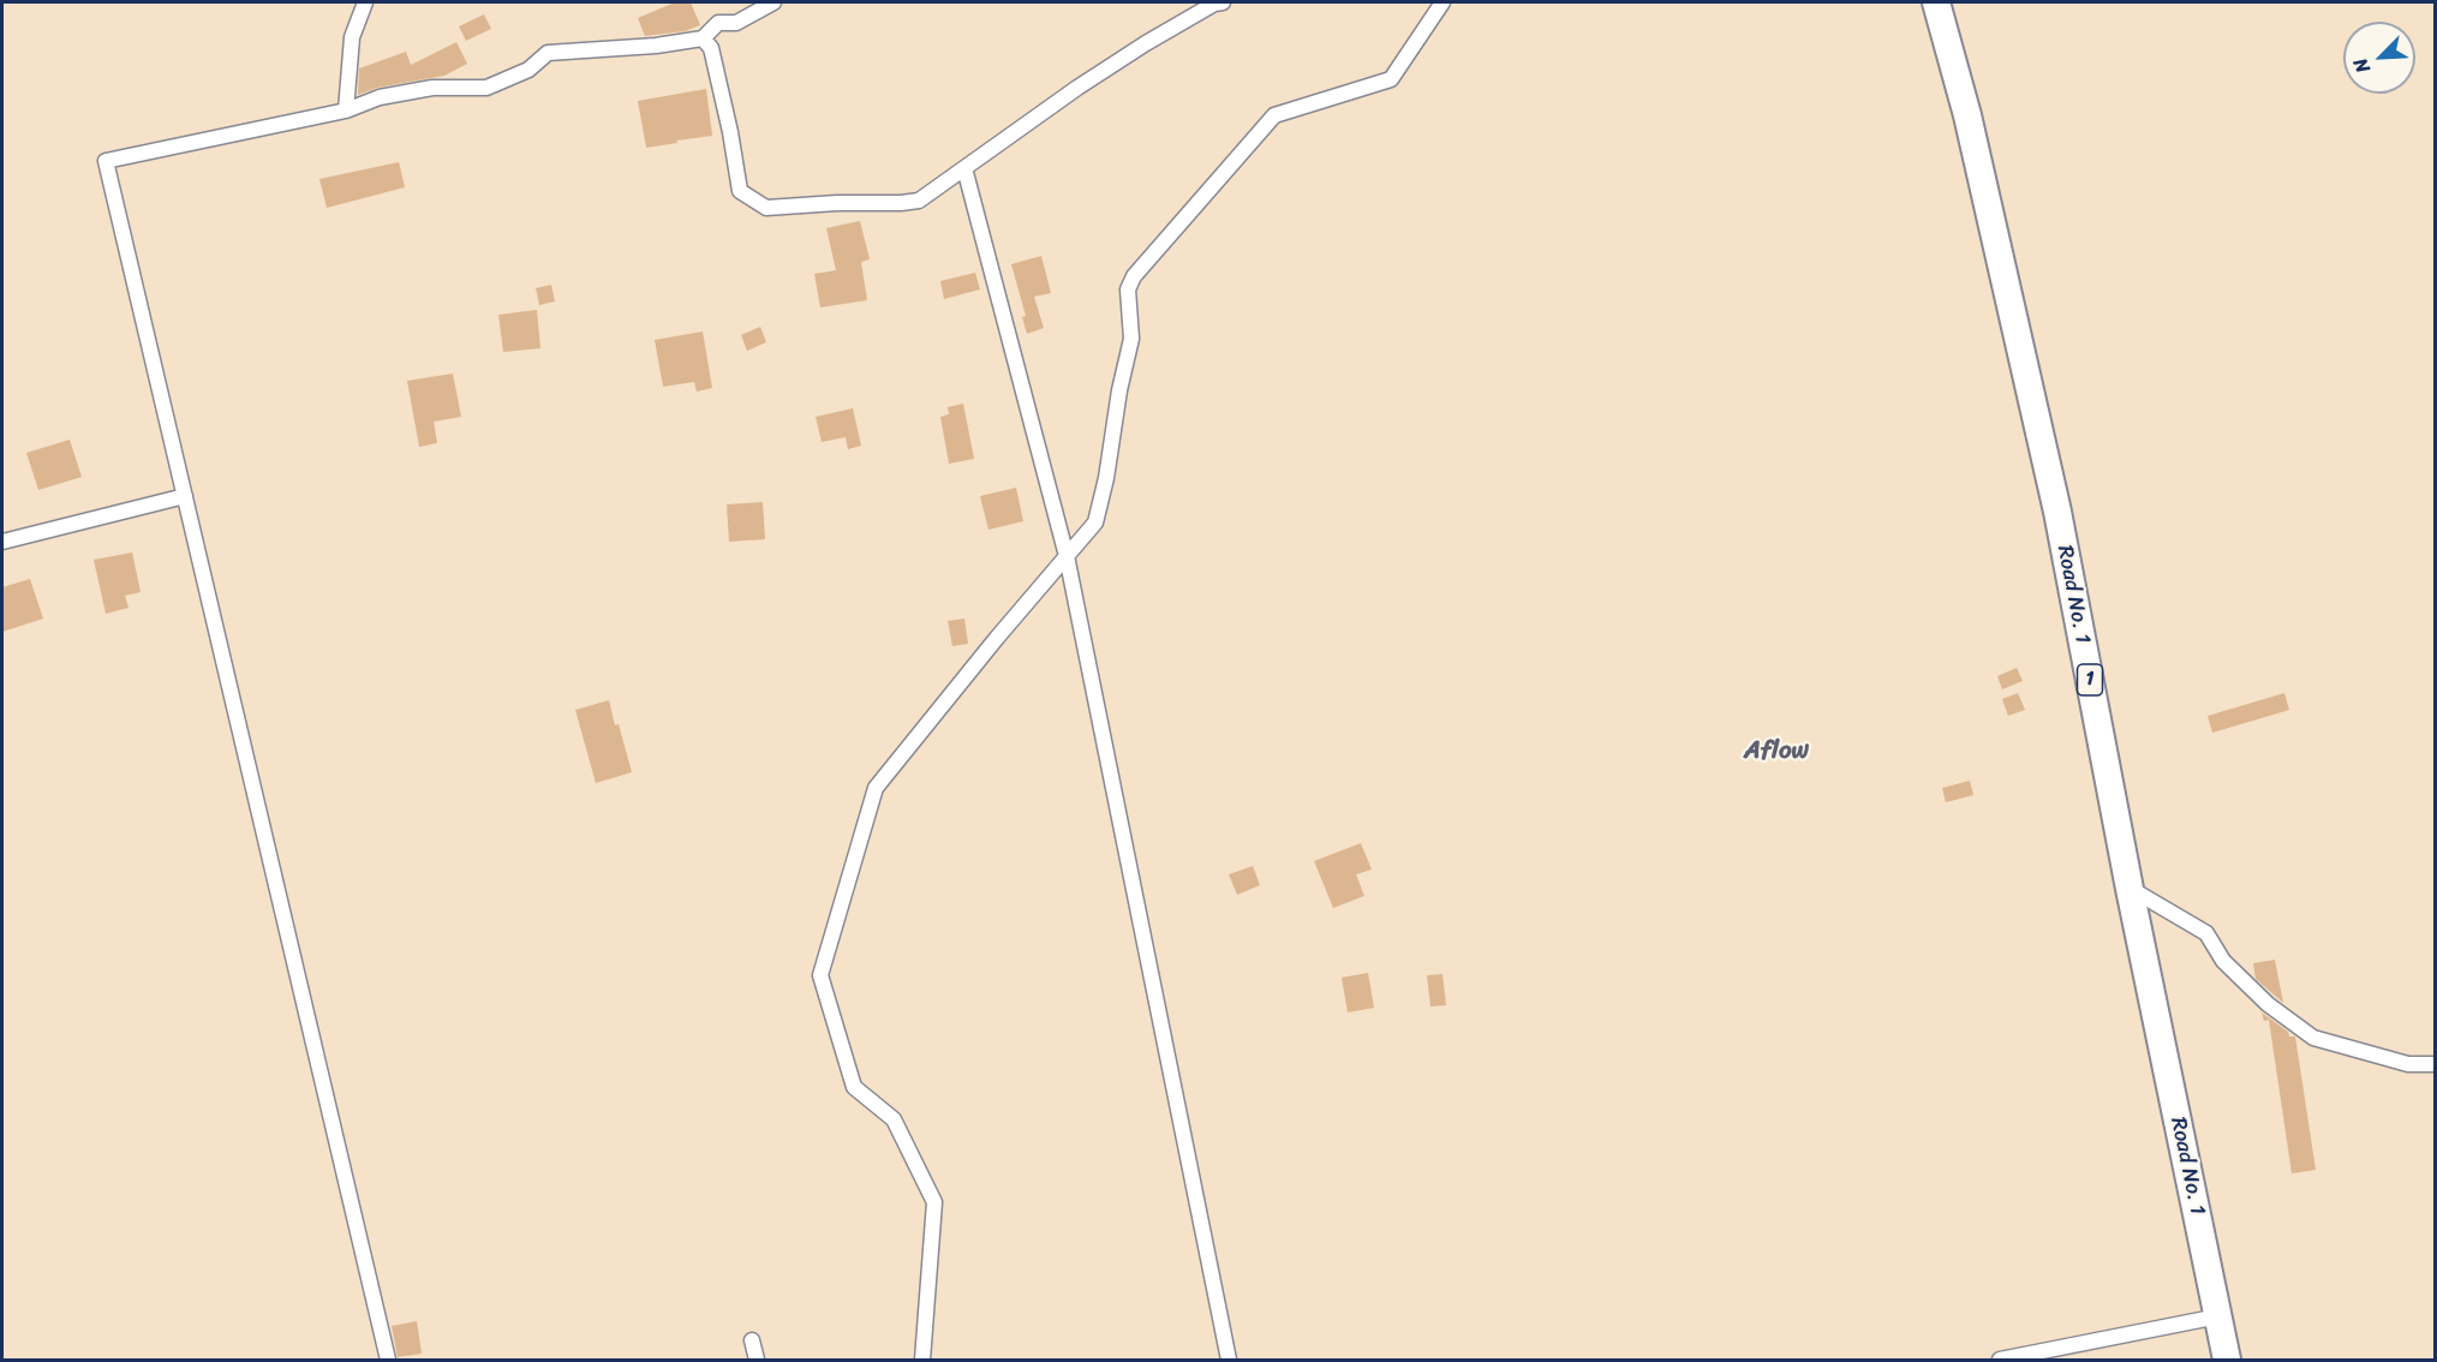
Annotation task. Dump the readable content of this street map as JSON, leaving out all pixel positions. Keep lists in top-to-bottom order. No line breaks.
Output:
{"streets":{"highway":["Road No. 1","1"]},"districts":["Aflow"],"north":"bottom left"}
